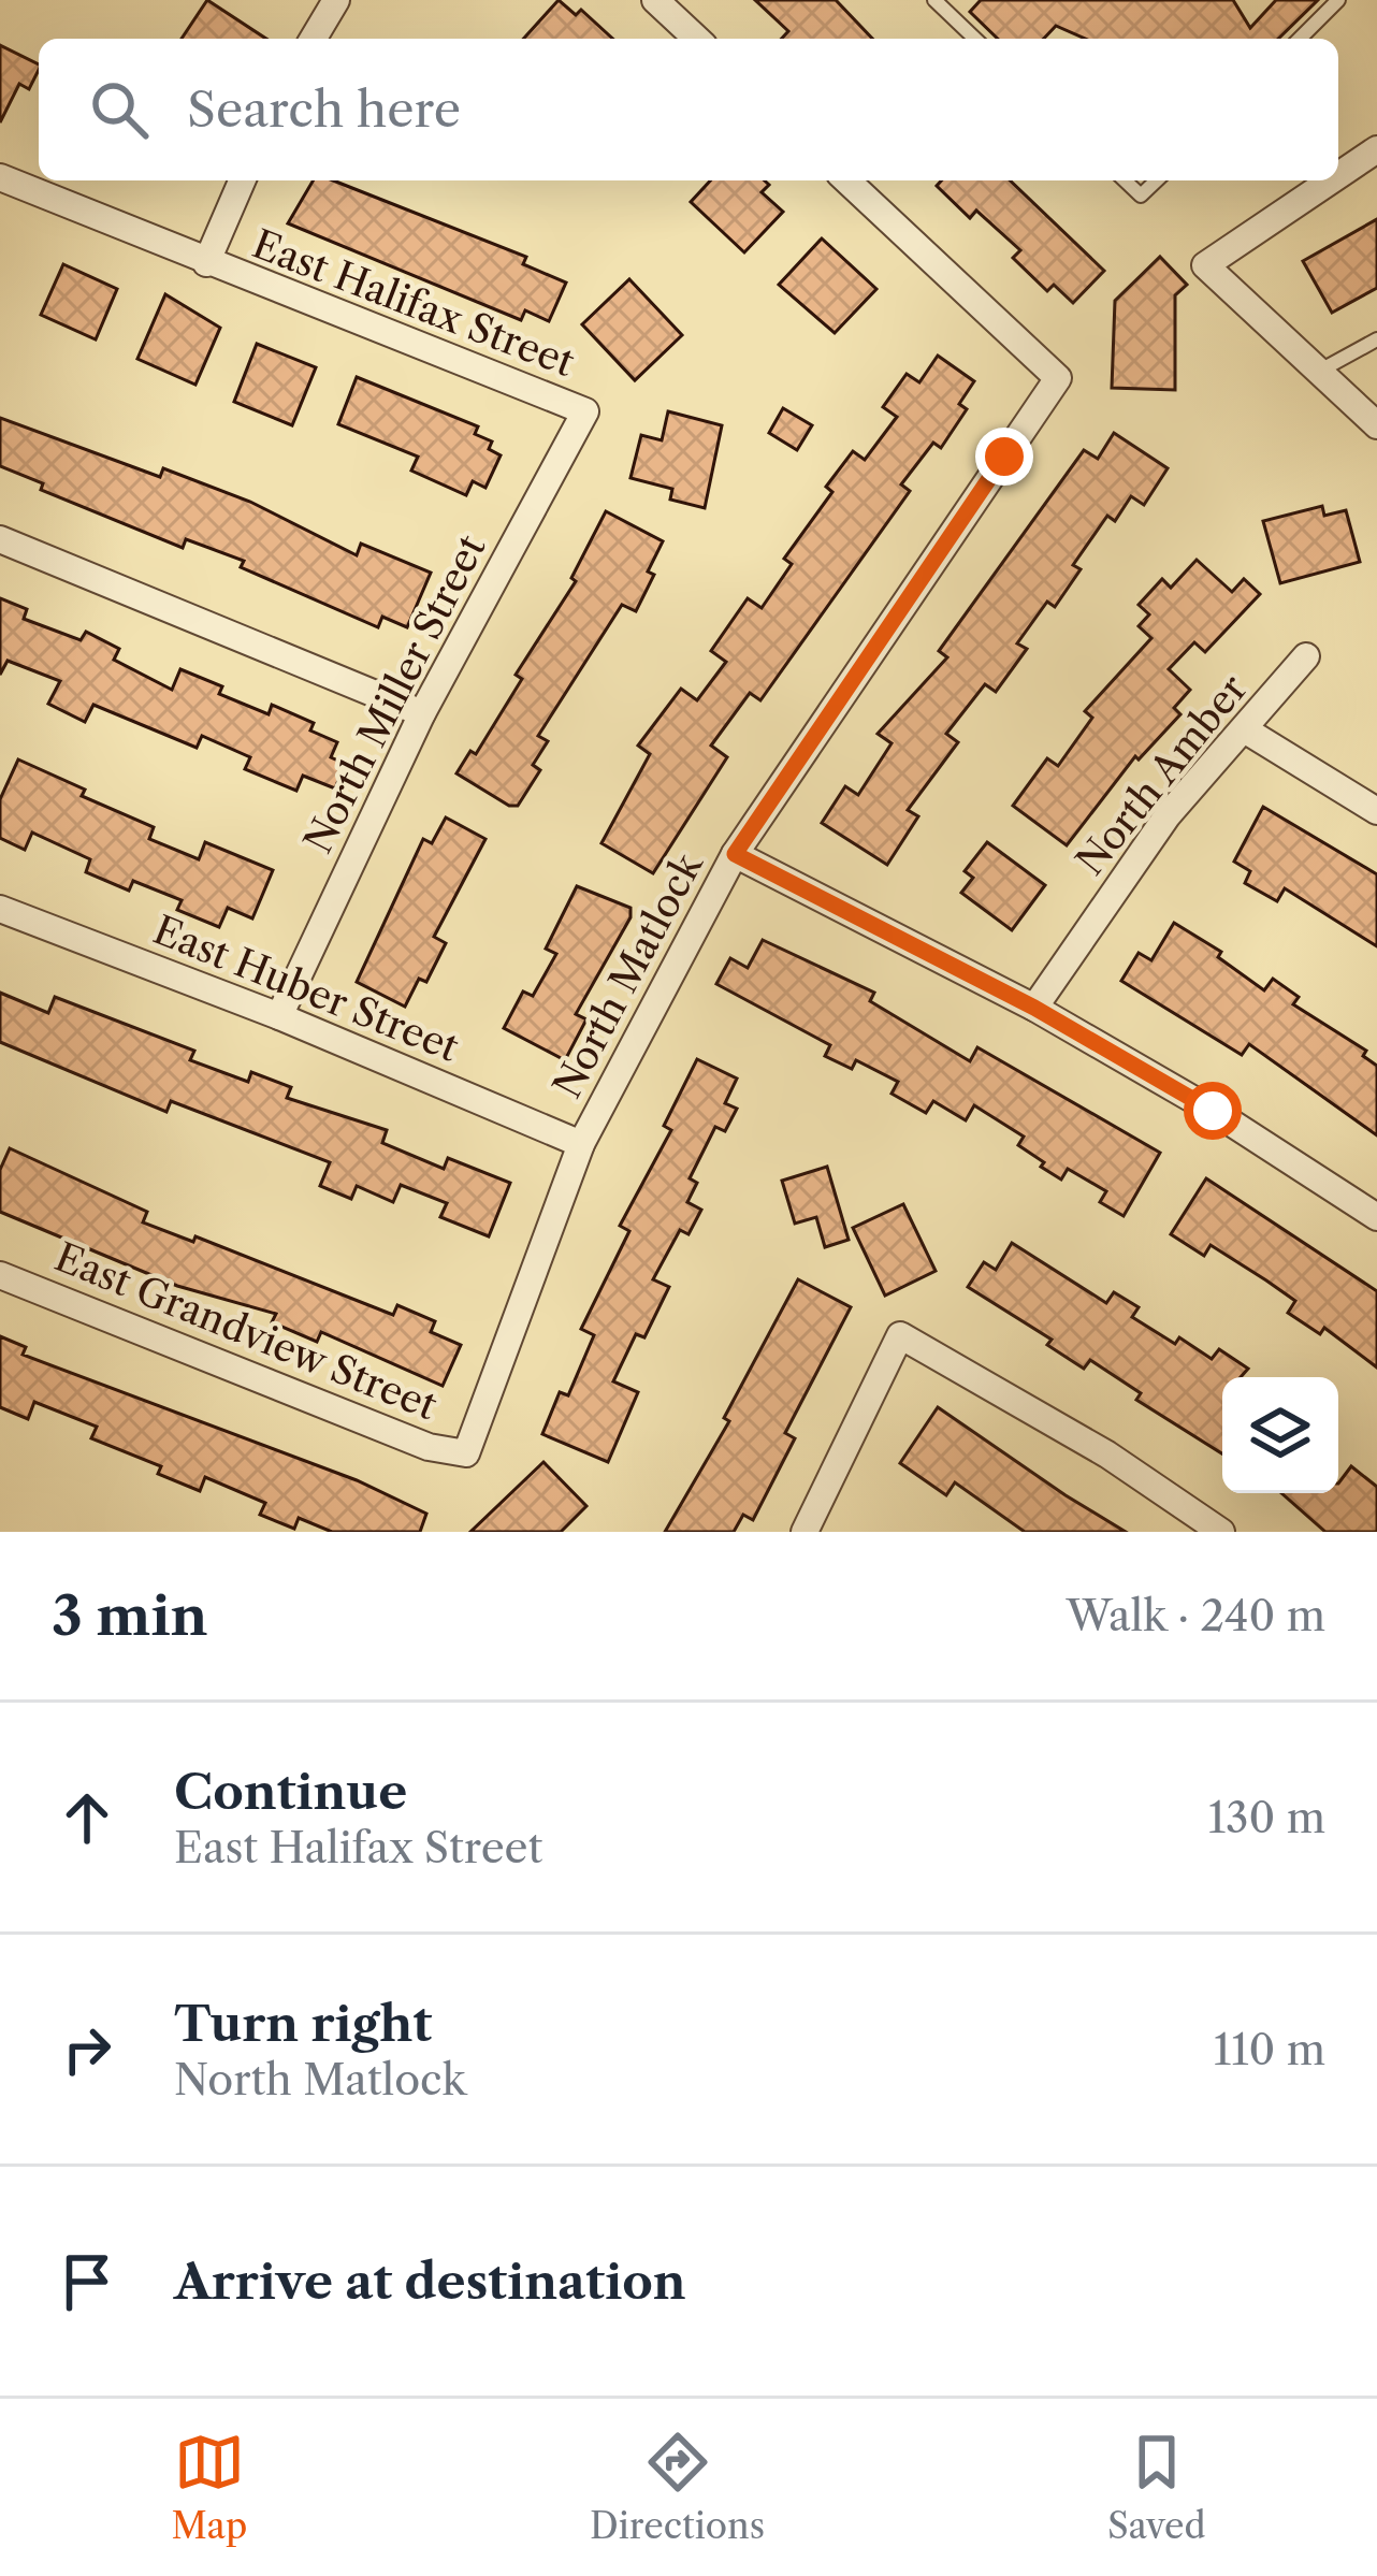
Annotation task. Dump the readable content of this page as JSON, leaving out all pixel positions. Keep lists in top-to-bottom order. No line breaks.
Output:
{"streets":{"street":["East Halifax Street","North Miller Street","North Amber","North Matlock","East Huber Street","East Grandview Street"]},"crossings":[["East Halifax Street","North Miller Street"],["North Miller Street","East Huber Street"],["North Matlock","East Huber Street"],["North Matlock","East Grandview Street"]],"page":{"search":"Search here","heading":["3 min","Walk · 240 m"],"list":[["Continue","East Halifax Street","130 m"],["Turn right","North Matlock","110 m"],"Arrive at destination"],"nav":["Map","Directions","Saved"]}}
